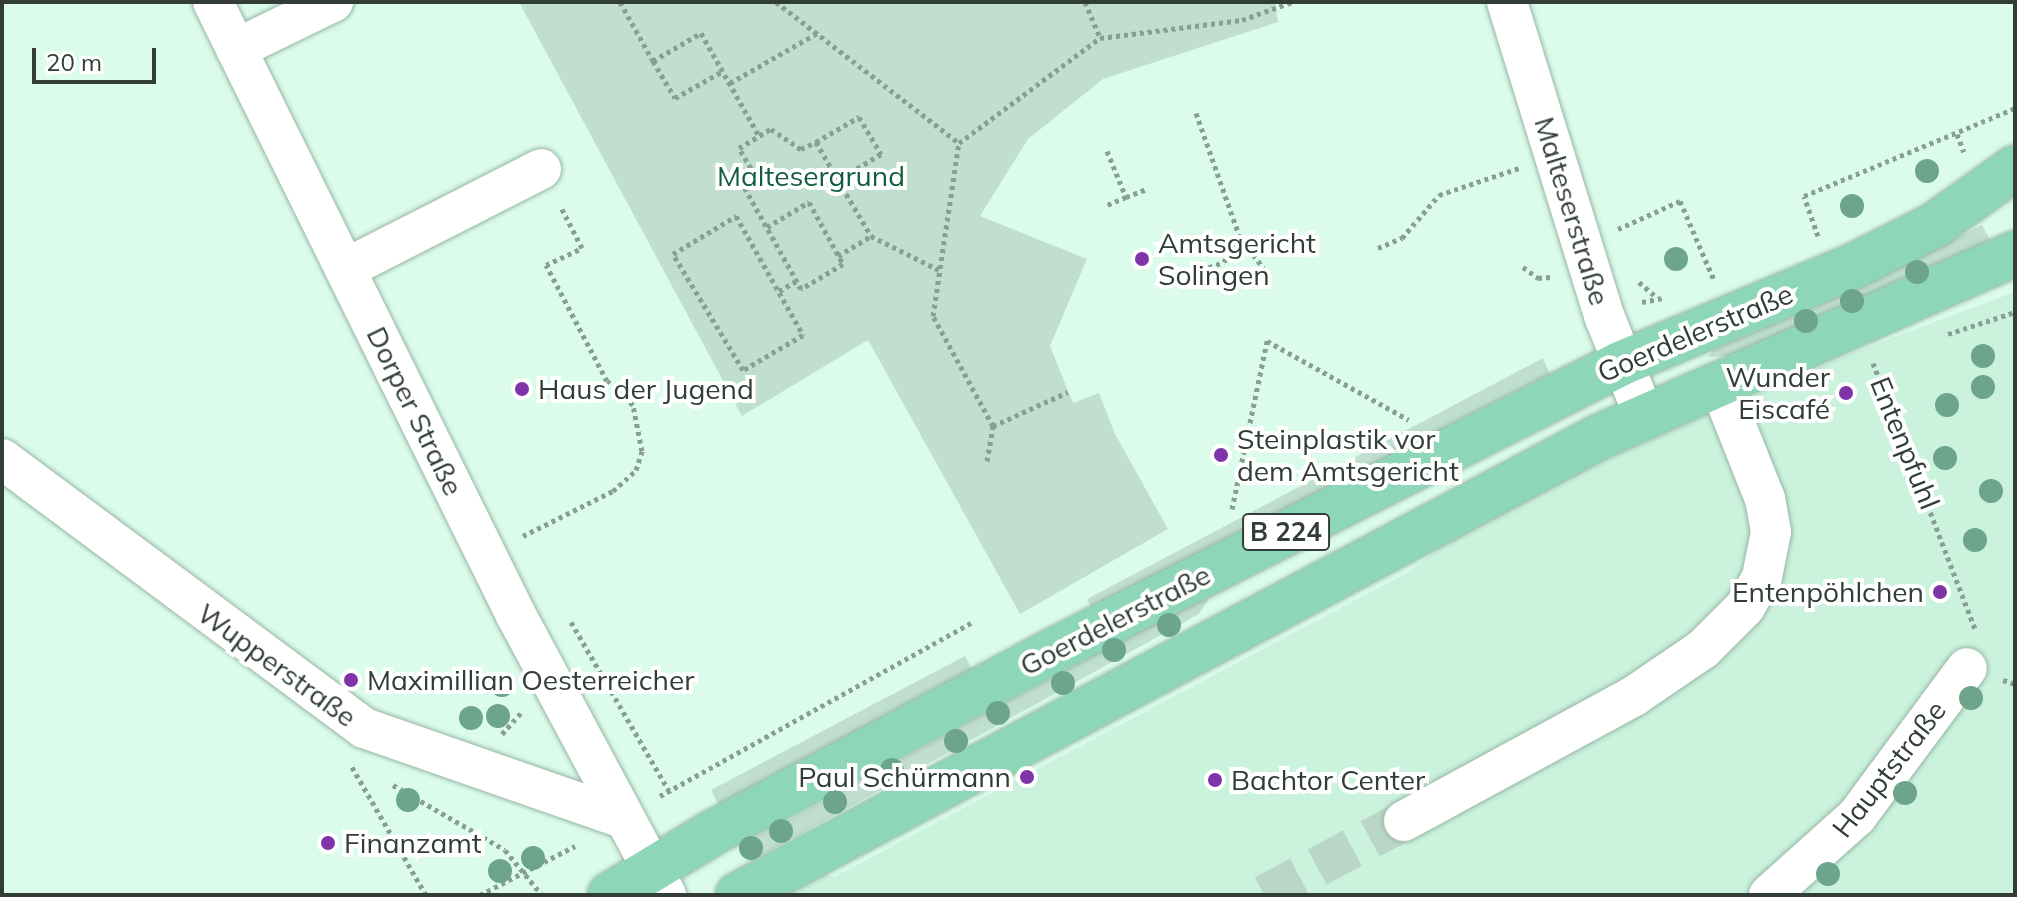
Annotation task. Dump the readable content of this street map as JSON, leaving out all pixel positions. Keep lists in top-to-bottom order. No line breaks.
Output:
{"streets":{"main road":["Goerdelerstraße","B 224"],"street":["Malteserstraße","Dorper Straße","Wupperstraße","Hauptstraße"],"path":["Entenpfuhl"]},"crossings":[["Malteserstraße","Goerdelerstraße"],["Dorper Straße","Wupperstraße"],["Entenpfuhl","Hauptstraße"]],"parks":["Maltesergrund"],"places":["Amtsgericht Solingen","Haus der Jugend","Wunder Eiscafé","Steinplastik vor dem Amtsgericht","Entenpöhlchen","Maximillian Oesterreicher","Paul Schürmann","Bachtor Center","Finanzamt"],"scale_bar":"20 m"}
